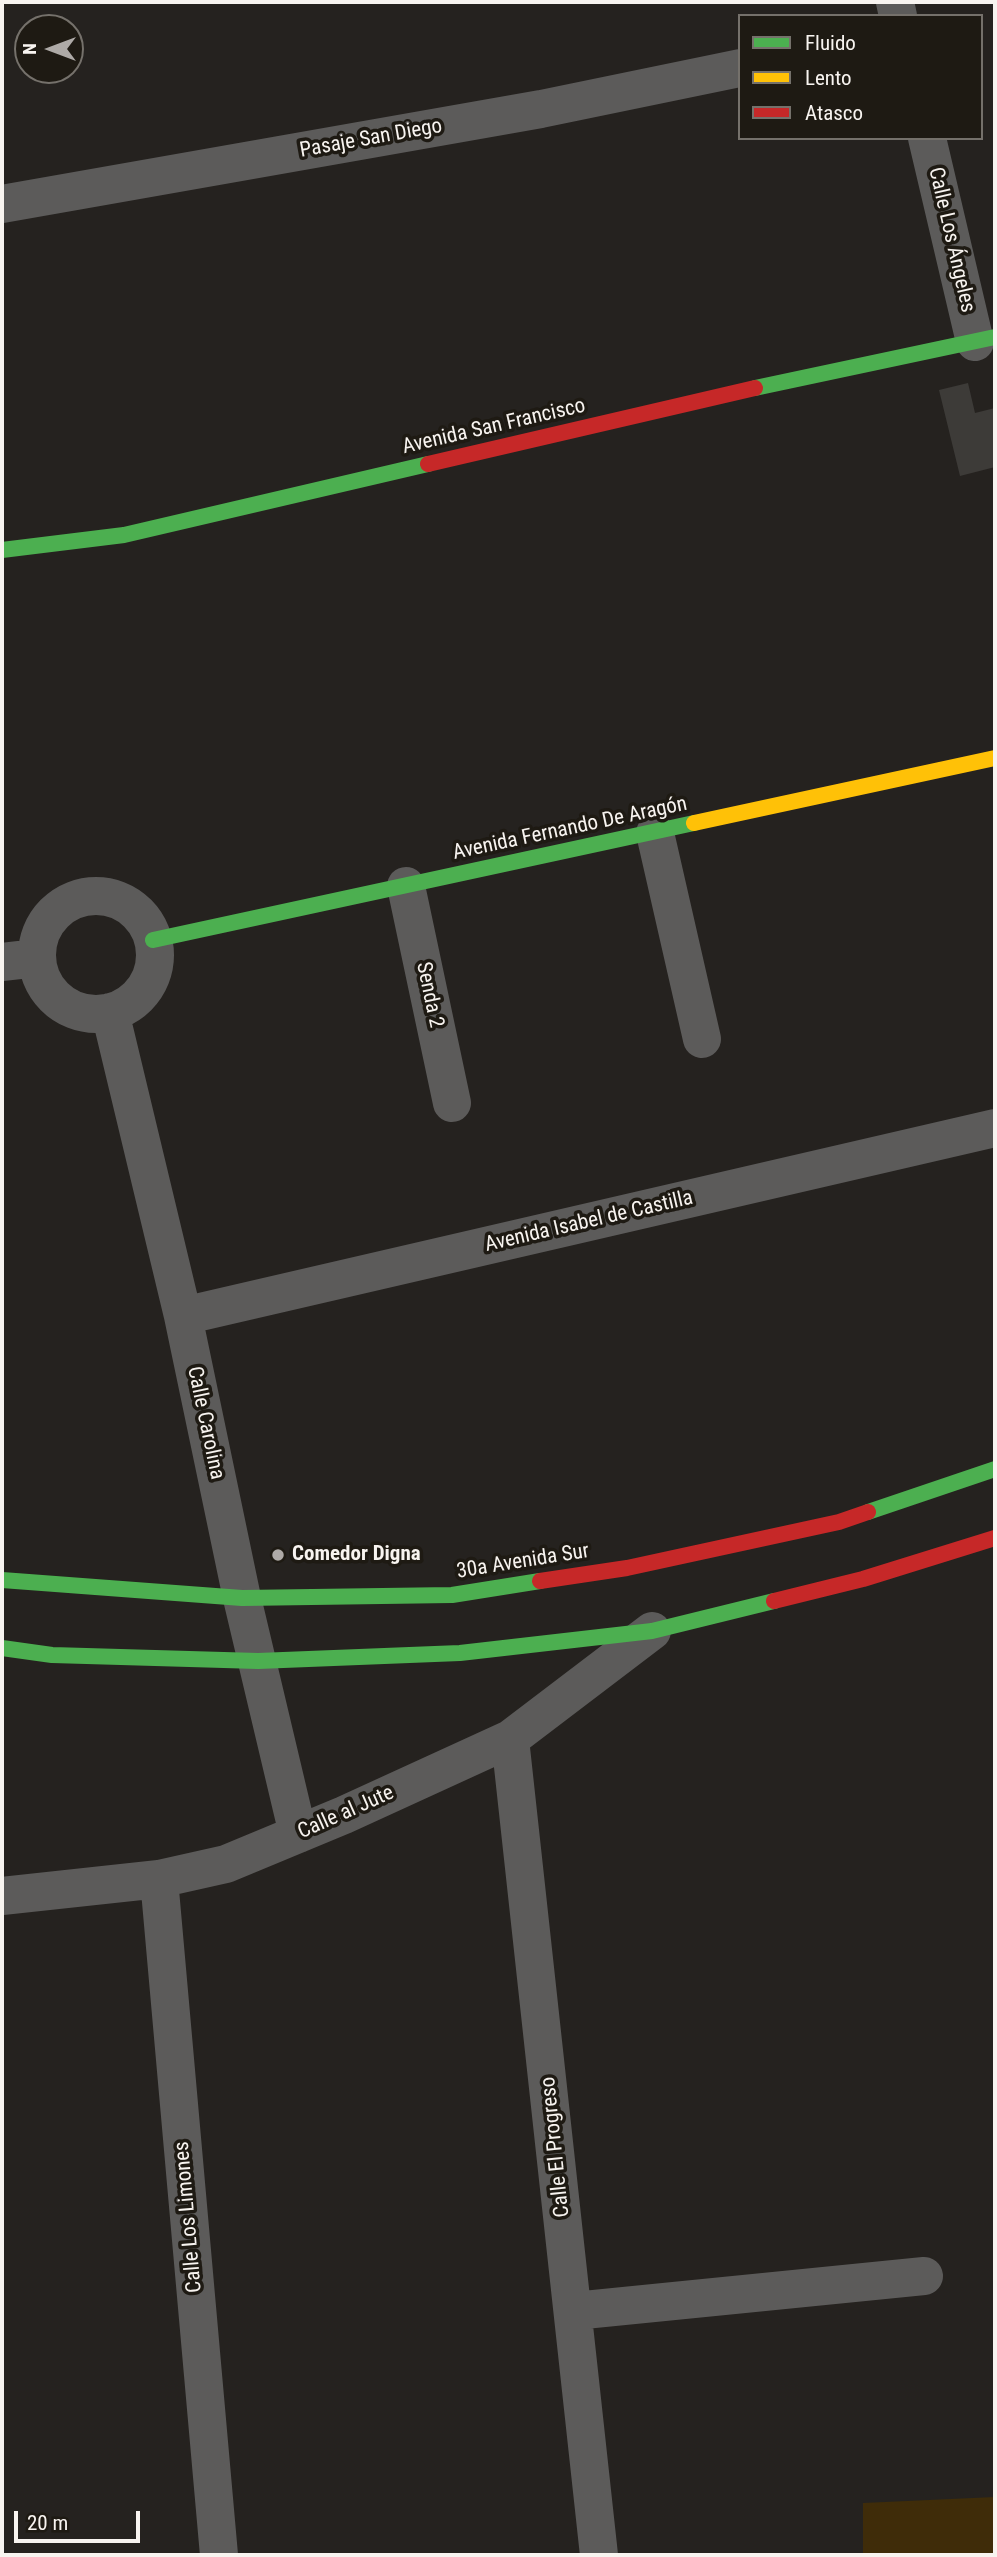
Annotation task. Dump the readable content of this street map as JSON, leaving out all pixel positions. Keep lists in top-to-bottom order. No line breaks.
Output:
{"streets":{"street":["Pasaje San Diego","Calle Los Ángeles","Avenida San Francisco","Avenida Fernando De Aragón","Senda 2","Avenida Isabel de Castilla","Calle Carolina","30a Avenida Sur","Calle al Jute","Calle El Progreso","Calle Los Limones"]},"crossings":[["Calle Los Ángeles","Avenida San Francisco"],["Avenida Fernando De Aragón","Senda 2"],["Avenida Fernando De Aragón","Calle Carolina"],["Avenida Isabel de Castilla","Calle Carolina"],["Calle Carolina","30a Avenida Sur"],["Calle Carolina","Calle al Jute"],["Calle al Jute","Calle El Progreso"],["Calle al Jute","Calle Los Limones"]],"places":["Comedor Digna"],"legend":["Fluido","Lento","Atasco"],"scale_bar":"20 m","north":"left"}
